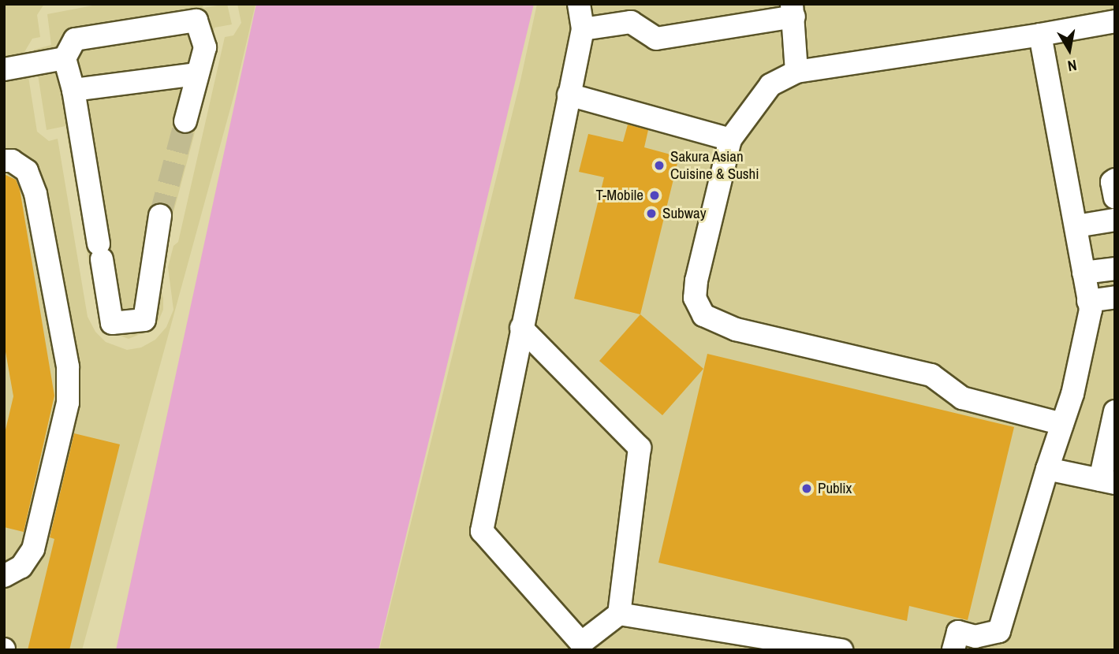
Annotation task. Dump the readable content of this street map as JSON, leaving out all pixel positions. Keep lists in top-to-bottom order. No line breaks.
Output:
{"places":["Sakura Asian Cuisine & Sushi","T-Mobile","Subway","Publix"],"north":"bottom"}
